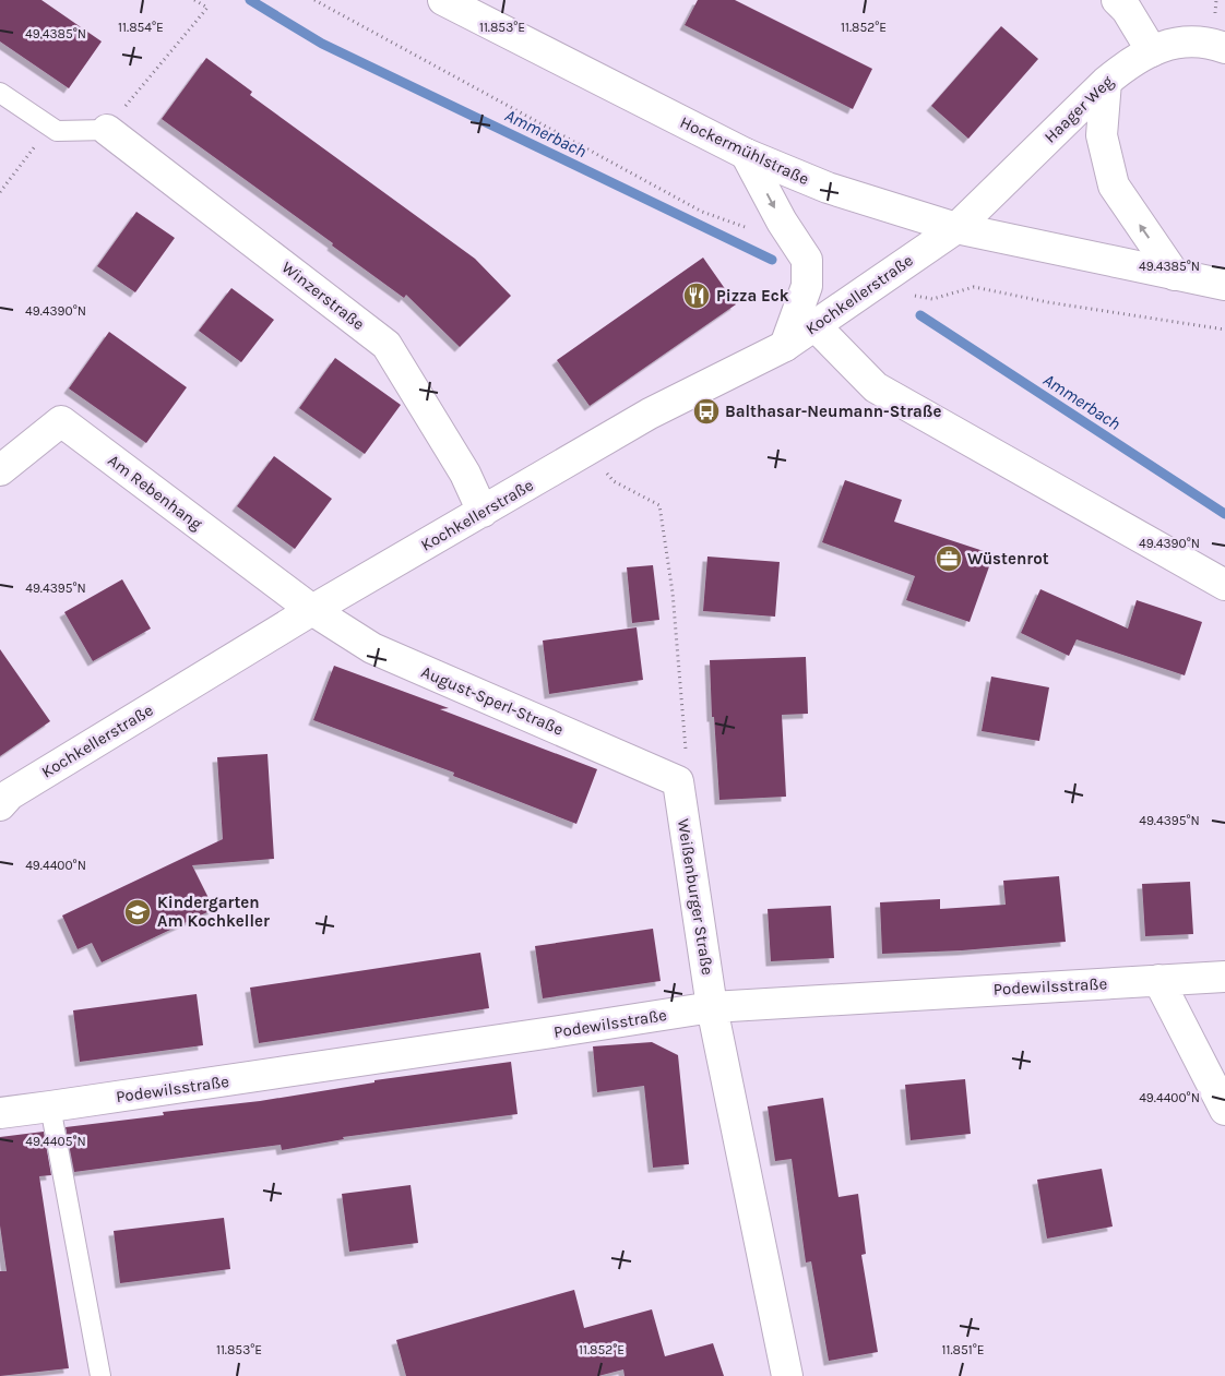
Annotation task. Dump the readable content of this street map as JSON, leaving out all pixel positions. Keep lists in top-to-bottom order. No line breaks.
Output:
{"streets":{"street":["Haager Weg","Hockermühlstraße","Kochkellerstraße","Winzerstraße","Am Rebenhang","August-Sperl-Straße","Weißenburger Straße","Podewilsstraße"]},"crossings":[["Haager Weg","Hockermühlstraße"],["Haager Weg","Kochkellerstraße"],["Hockermühlstraße","Kochkellerstraße"],["Kochkellerstraße","Winzerstraße"],["Kochkellerstraße","Am Rebenhang"],["Kochkellerstraße","August-Sperl-Straße"],["Am Rebenhang","August-Sperl-Straße"],["August-Sperl-Straße","Weißenburger Straße"],["Weißenburger Straße","Podewilsstraße"]],"water":["Ammerbach"],"places":{"restaurant":["Pizza Eck"],"bus stop":["Balthasar-Neumann-Straße"],"office":["Wüstenrot"],"school or university":["Kindergarten Am Kochkeller"]},"coordinates":["11.854°E","11.853°E","11.852°E","49.4385°N","49.4390°N","49.4395°N","49.4400°N","49.4405°N","11.851°E"]}
